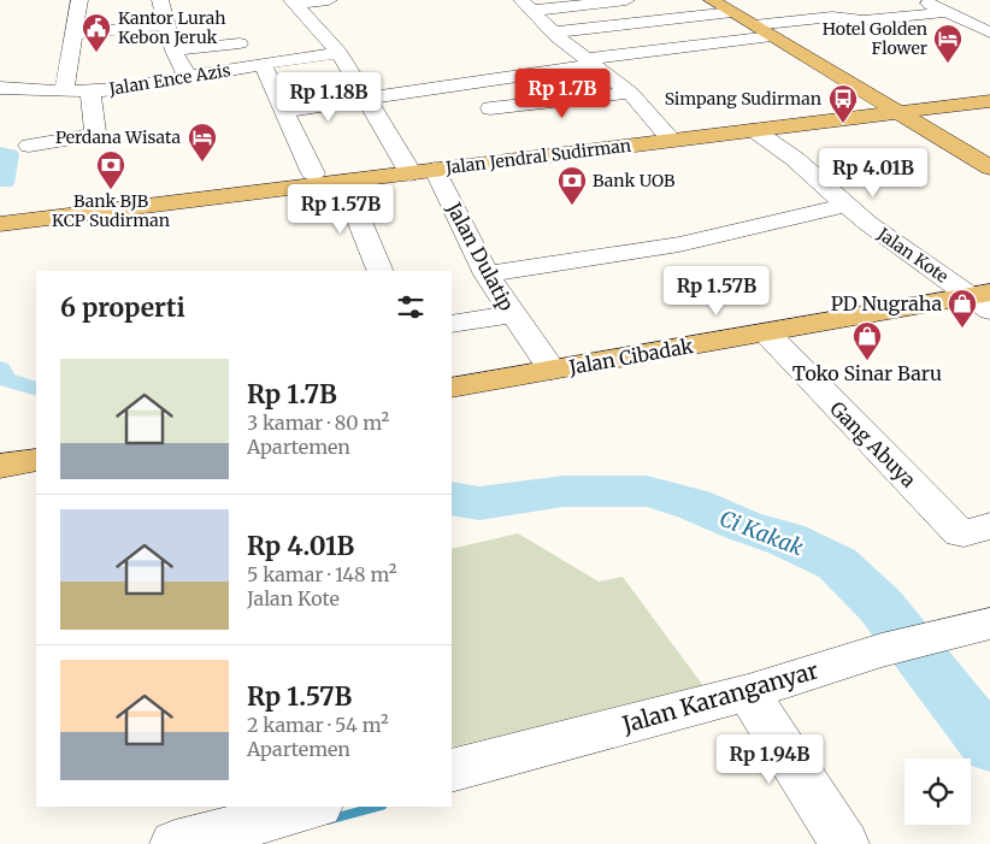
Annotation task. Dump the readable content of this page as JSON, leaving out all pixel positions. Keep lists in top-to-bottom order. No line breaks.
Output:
{"streets":{"main road":["Jalan Jendral Sudirman","Jalan Cibadak"],"street":["Jalan Ence Azis","Jalan Kote","Jalan Dulatip","Gang Abuya","Jalan Karanganyar"]},"crossings":[["Jalan Jendral Sudirman","Jalan Kote"],["Jalan Jendral Sudirman","Jalan Dulatip"],["Jalan Kote","Jalan Cibadak"],["Jalan Dulatip","Jalan Cibadak"],["Jalan Cibadak","Gang Abuya"]],"water":["Ci Kakak"],"places":{"public building":["Kantor Lurah Kebon Jeruk"],"hotel":["Hotel Golden Flower","Perdana Wisata"],"bus stop":["Simpang Sudirman"],"bank":["Bank BJB KCP Sudirman","Bank UOB"],"shop":["PD Nugraha","Toko Sinar Baru"]},"page":{"price":["Rp 1.7B","Rp 1.18B","Rp 4.01B","Rp 1.57B","Rp 1.57B","Rp 1.94B"],"heading":"6 properti","list":[{"name":"Rp 1.7B","note":"3 kamar · 80 m² · Apartemen"},{"name":"Rp 4.01B","note":"5 kamar · 148 m² · Jalan Kote"},{"name":"Rp 1.57B","note":"2 kamar · 54 m² · Apartemen"}]}}
